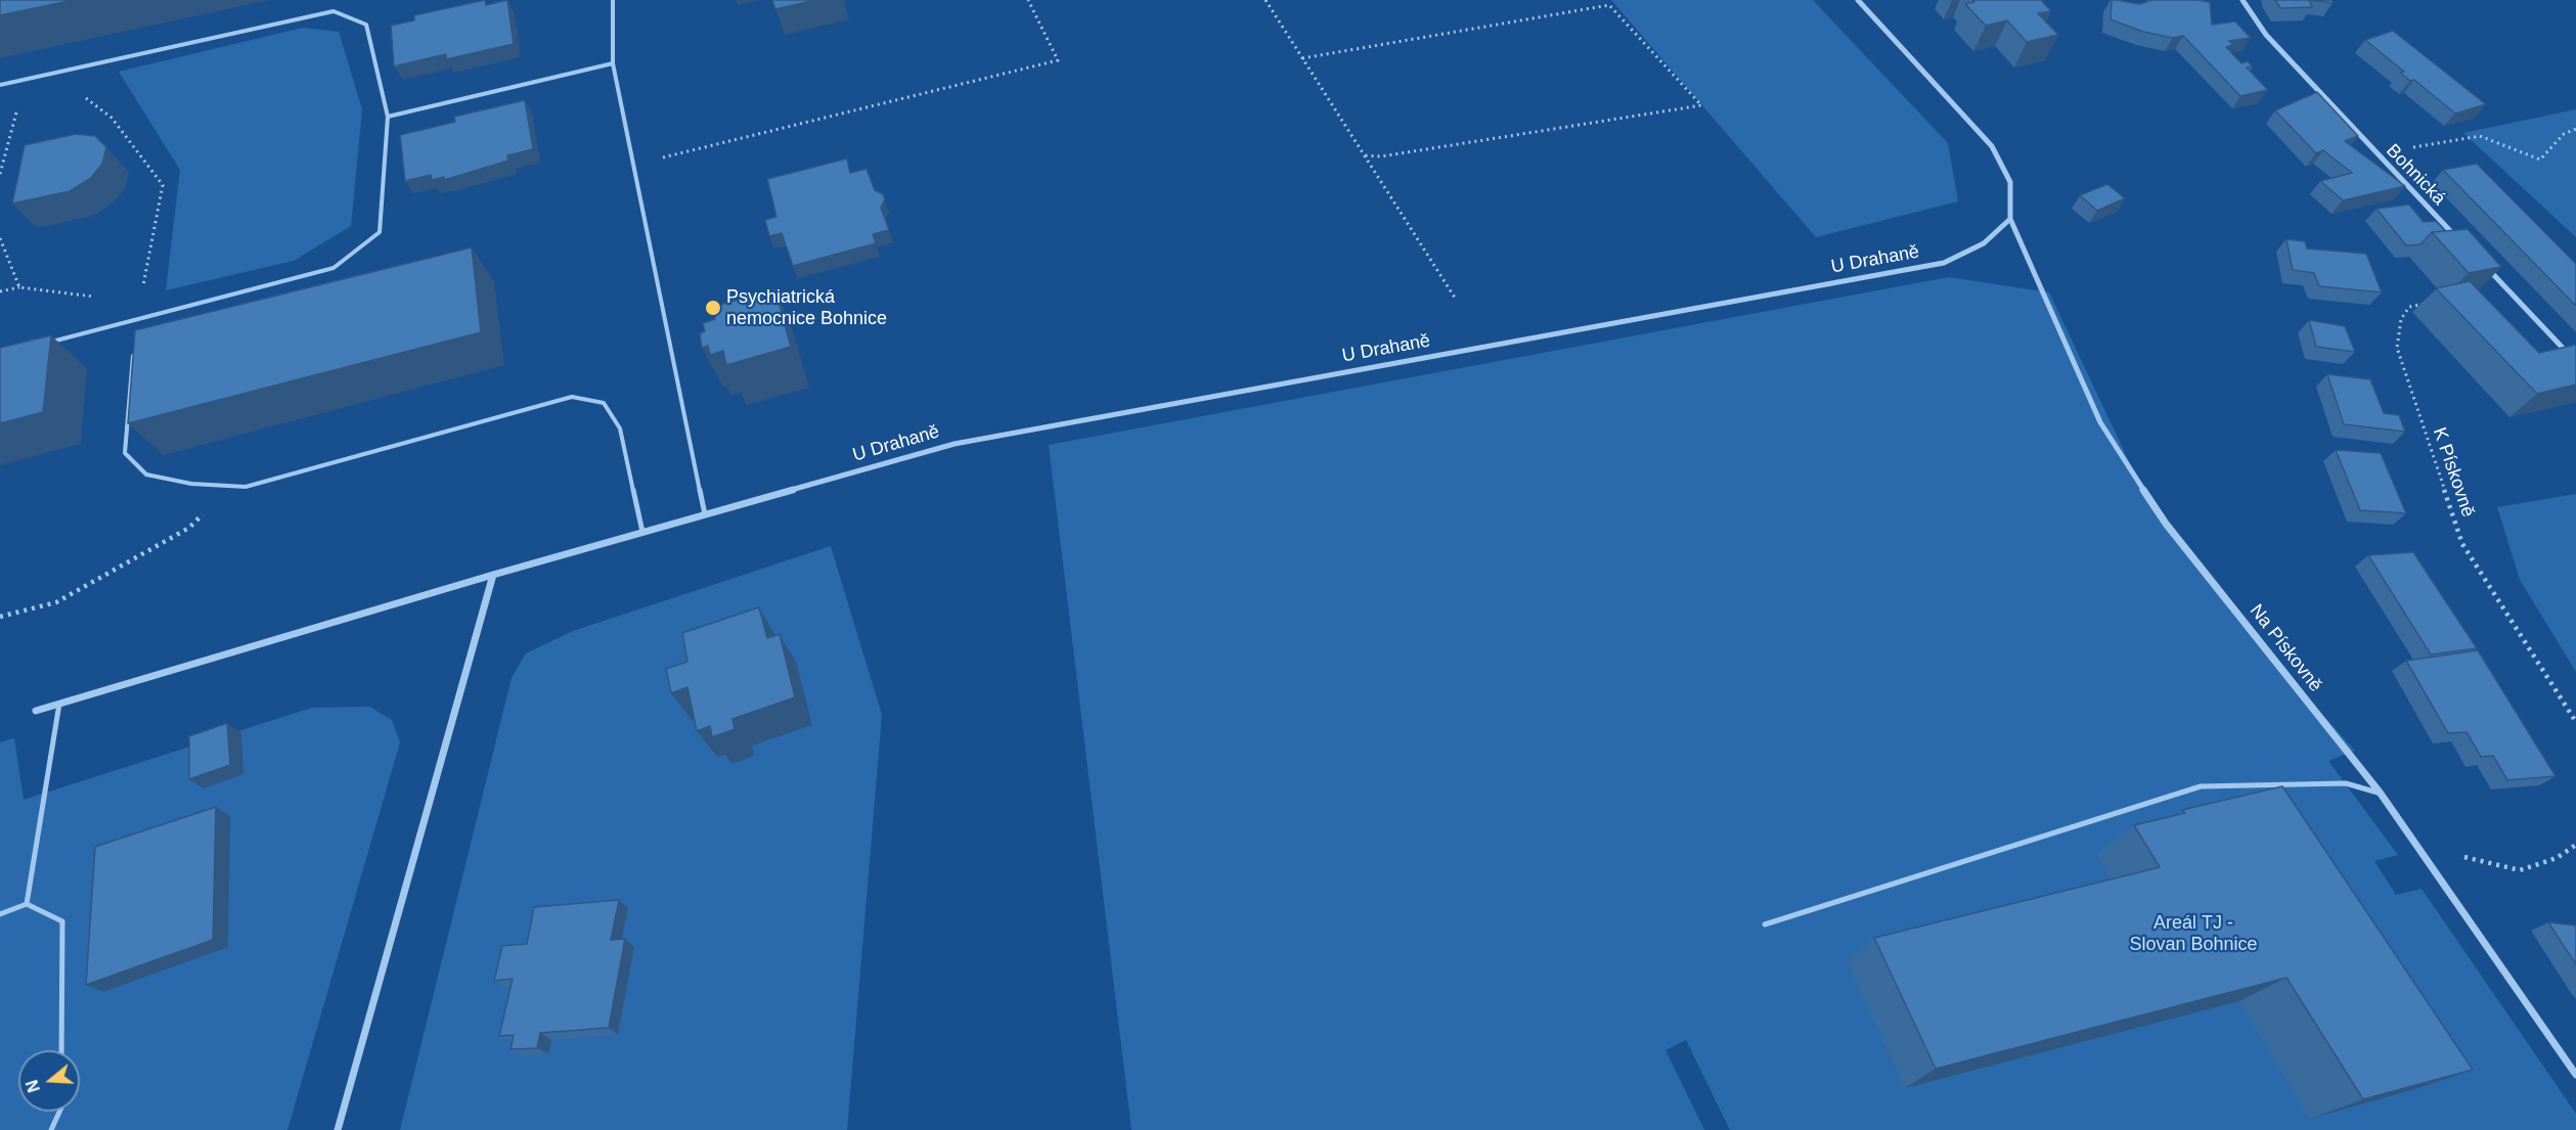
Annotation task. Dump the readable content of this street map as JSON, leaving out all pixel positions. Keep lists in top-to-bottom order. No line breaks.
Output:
{"streets":{"street":["Bohnická","U Drahaně","Na Pískovně"],"path":["K Pískovně"]},"crossings":[["U Drahaně","Na Pískovně"]],"parks":["Areál TJ - Slovan Bohnice"],"places":["Psychiatrická nemocnice Bohnice"],"north":"left"}
